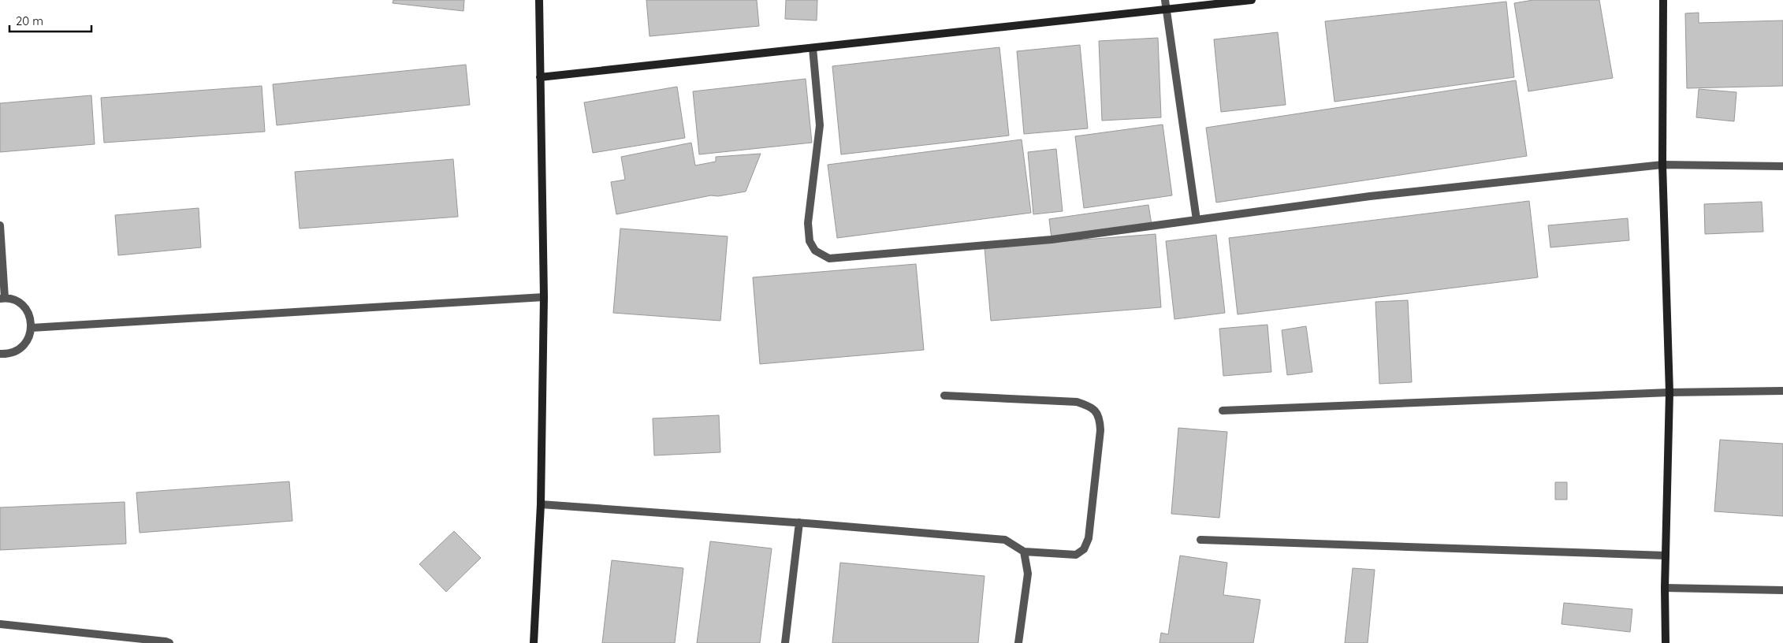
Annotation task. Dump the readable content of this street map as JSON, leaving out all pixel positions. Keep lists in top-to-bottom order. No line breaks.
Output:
{"scale_bar":"20 m"}
